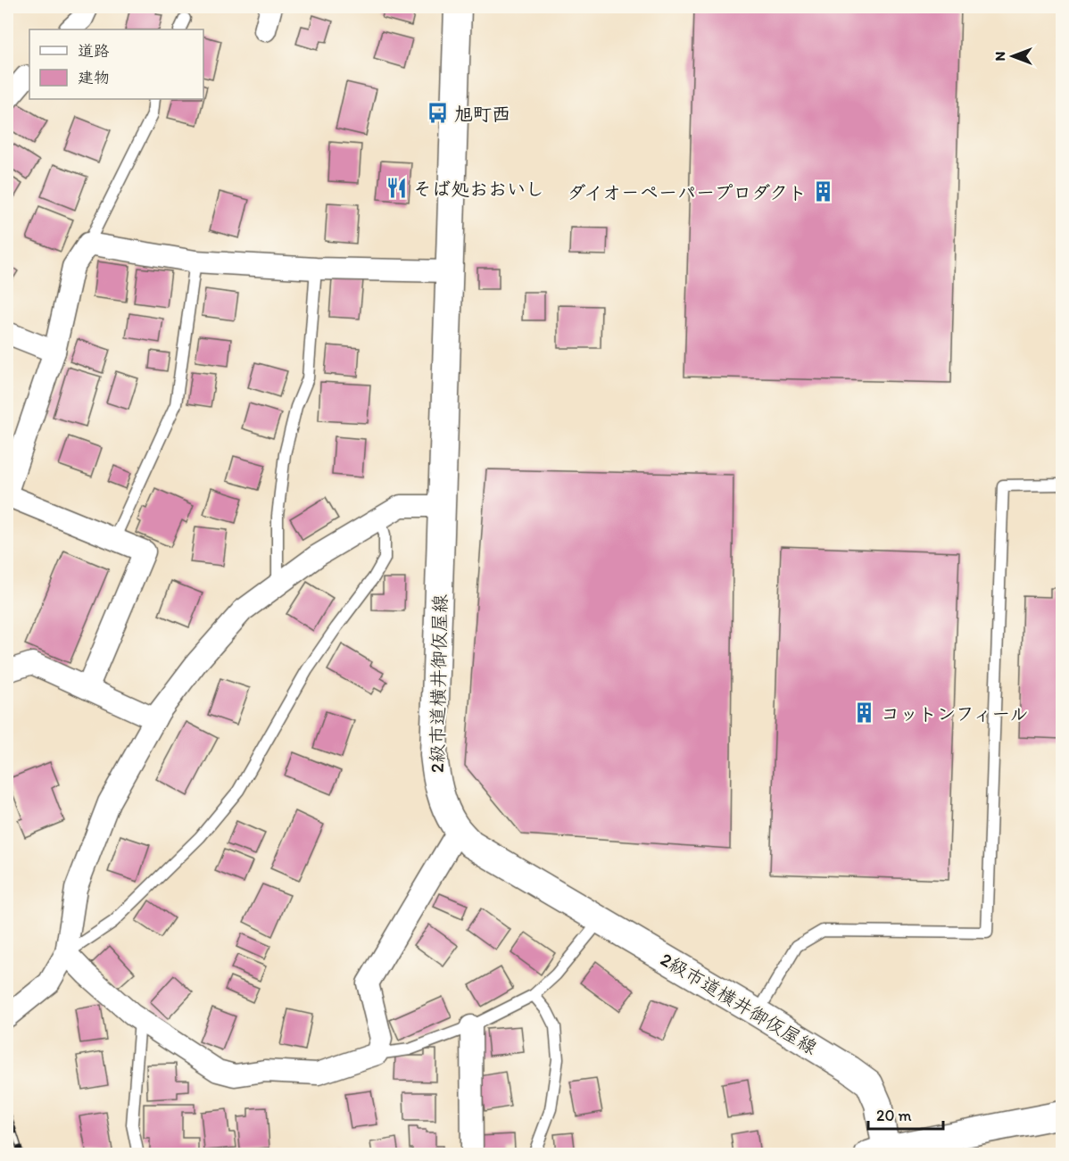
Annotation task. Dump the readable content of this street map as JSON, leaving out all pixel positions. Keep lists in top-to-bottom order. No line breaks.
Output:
{"streets":{"street":["2級市道横井御仮屋線"]},"places":{"bus stop":["旭町西"],"restaurant":["そば処おおいし"],"building":["ダイオ－ペーパープロダクト","コットンフィール"]},"legend":["道路","建物"],"scale_bar":"20 m","north":"left"}
